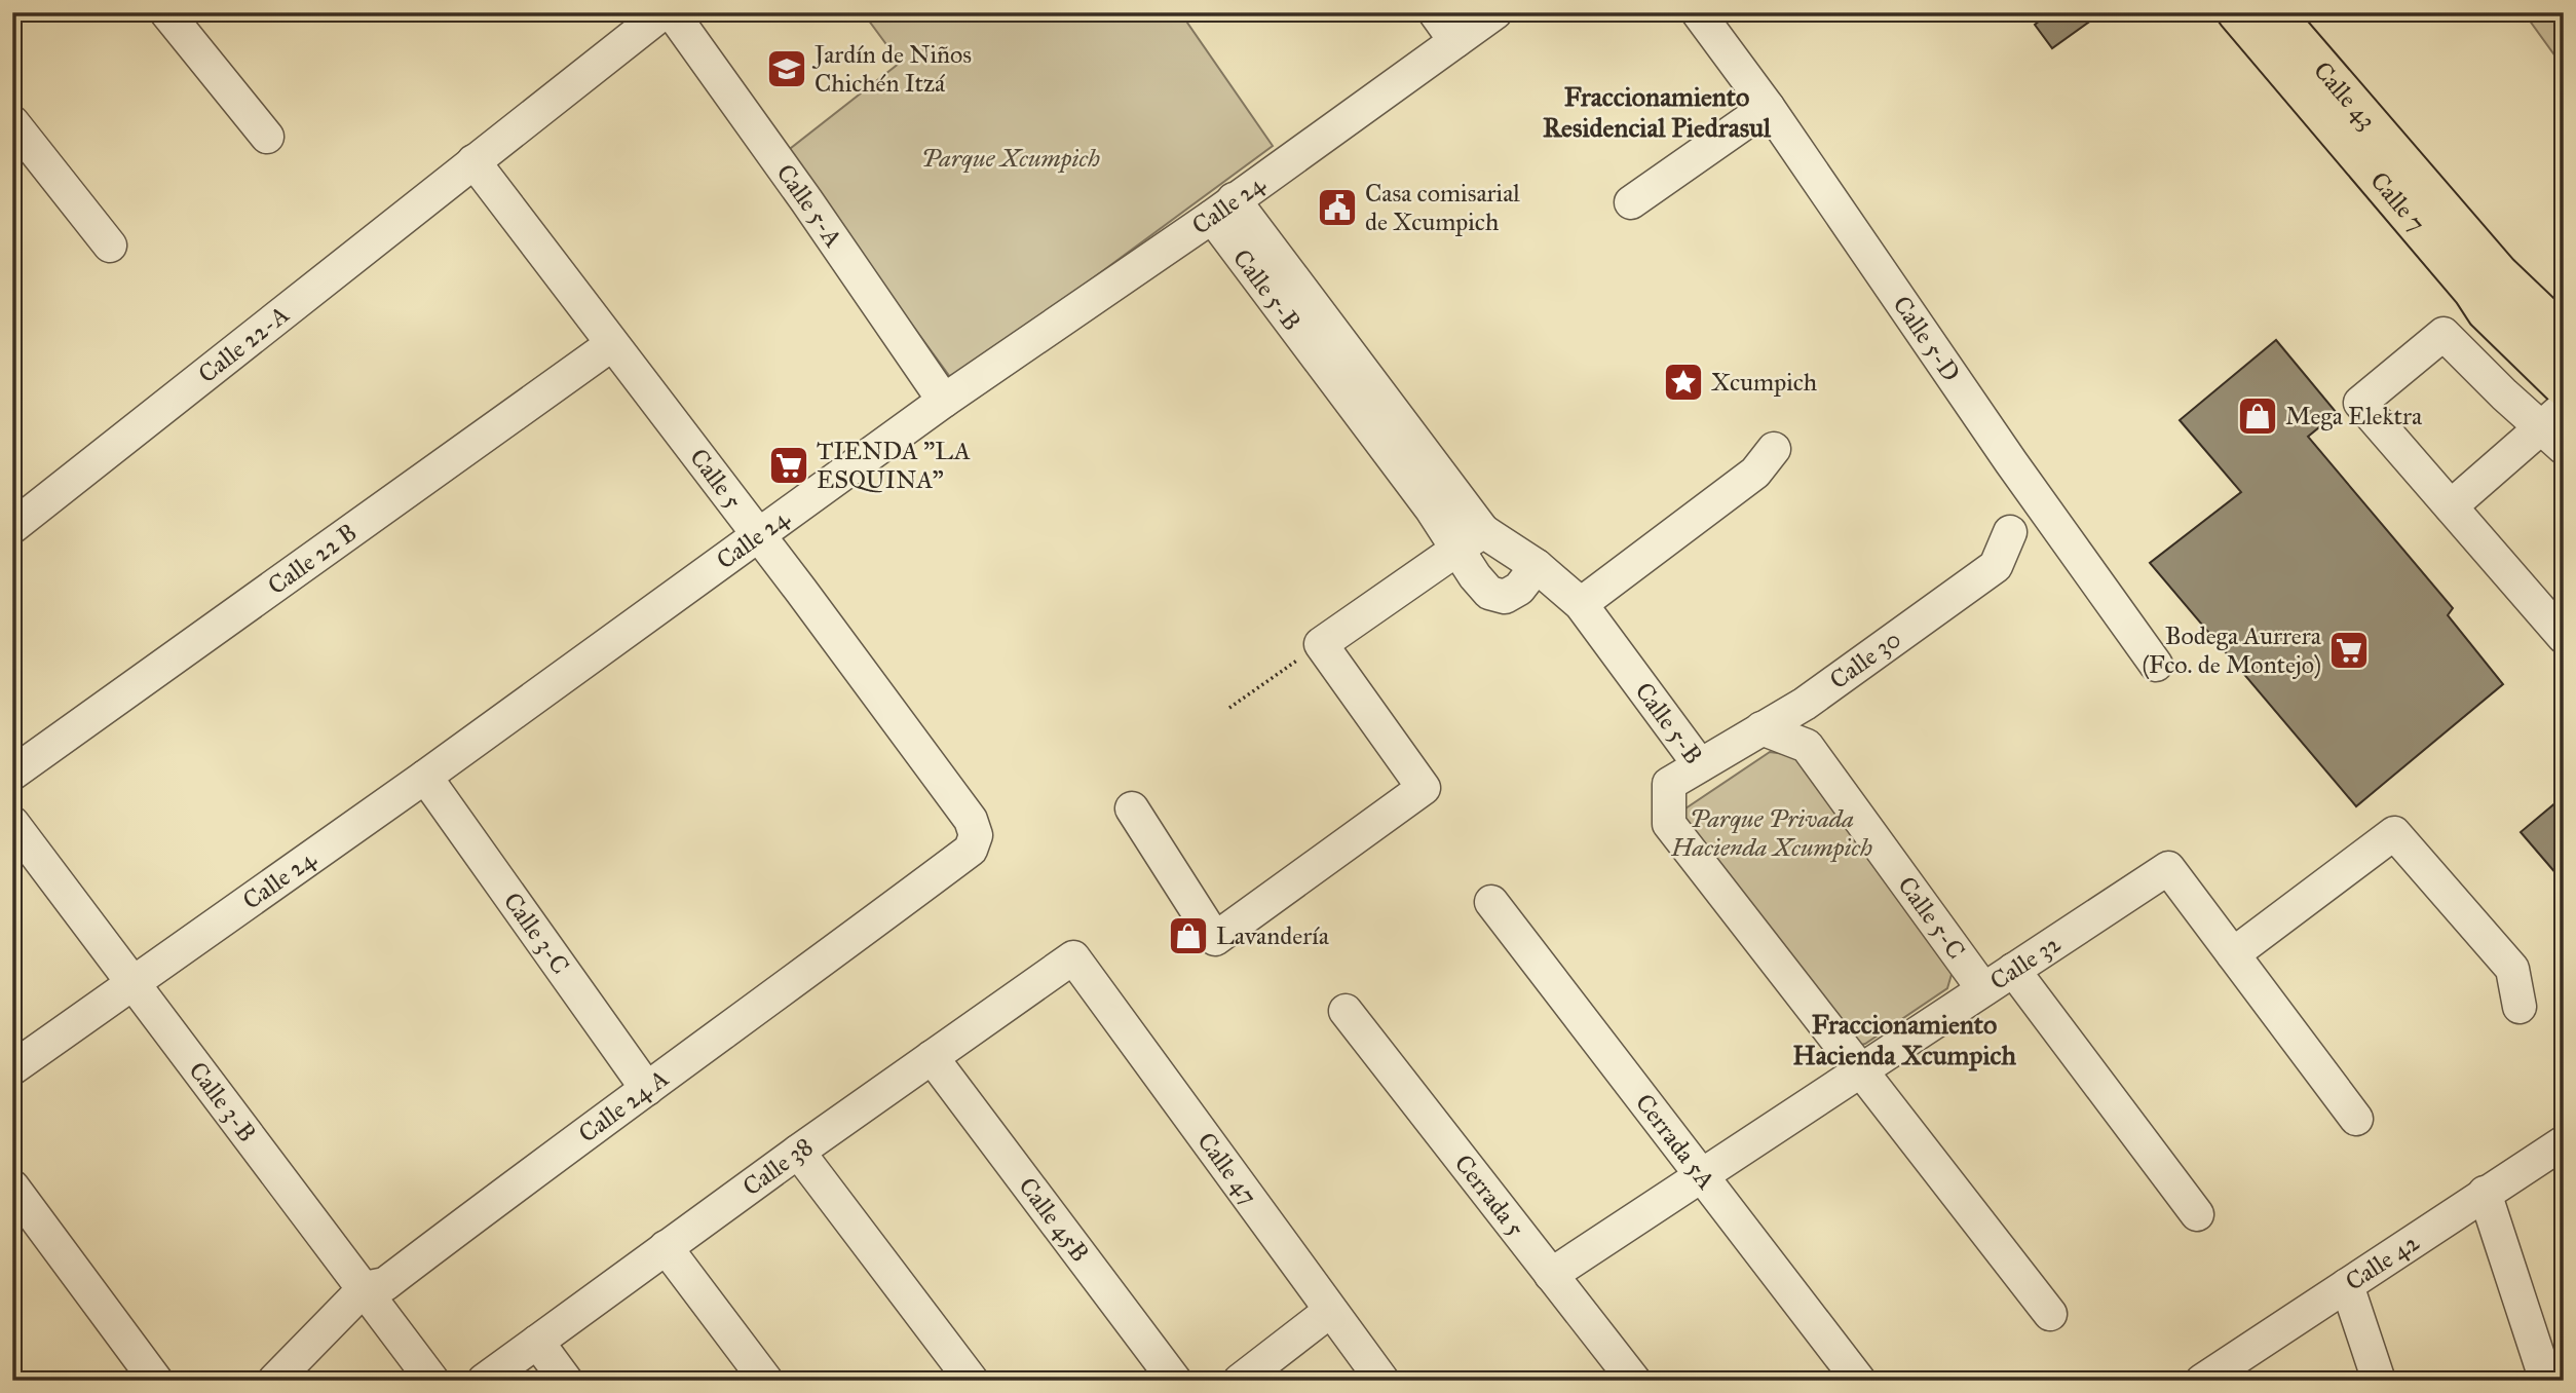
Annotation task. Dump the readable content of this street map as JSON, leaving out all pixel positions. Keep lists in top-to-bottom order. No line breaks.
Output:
{"streets":{"main road":["Calle 43","Calle 7"],"street":["Calle 24","Calle 5-A","Calle 5-B","Calle 5-D","Calle 22-A","Calle 5","Calle 22 B","Calle 30","Calle 5-C","Calle 3-C","Calle 32","Calle 3-B","Calle 24 A","Cerrada 5A","Calle 38","Calle 47","Cerrada 5","Calle 45B","Calle 42"]},"crossings":[["Calle 24","Calle 5-A"],["Calle 24","Calle 5-B"],["Calle 24","Calle 5"],["Calle 24","Calle 3-C"],["Calle 24","Calle 3-B"],["Calle 5-B","Calle 30"],["Calle 5-B","Calle 32"],["Calle 22-A","Calle 5"],["Calle 5","Calle 22 B"],["Calle 5","Calle 24 A"],["Calle 30","Calle 5-C"],["Calle 5-C","Calle 32"],["Calle 3-C","Calle 24 A"],["Calle 32","Cerrada 5A"],["Calle 32","Cerrada 5"],["Calle 3-B","Calle 24 A"],["Calle 38","Calle 47"],["Calle 38","Calle 45B"]],"districts":["Fraccionamiento Residencial Piedrasul","Fraccionamiento Hacienda Xcumpich"],"parks":["Parque Xcumpich","Parque Privada Hacienda Xcumpich"],"places":{"school or university":["Jardín de Niños Chichén Itzá"],"public building":["Casa comisarial de Xcumpich"],"place":["Xcumpich"],"shop":["Mega Elektra","Lavandería"],"supermarket":["TIENDA \"LA ESQUINA\"","Bodega Aurrera (Fco. de Montejo)"]}}
